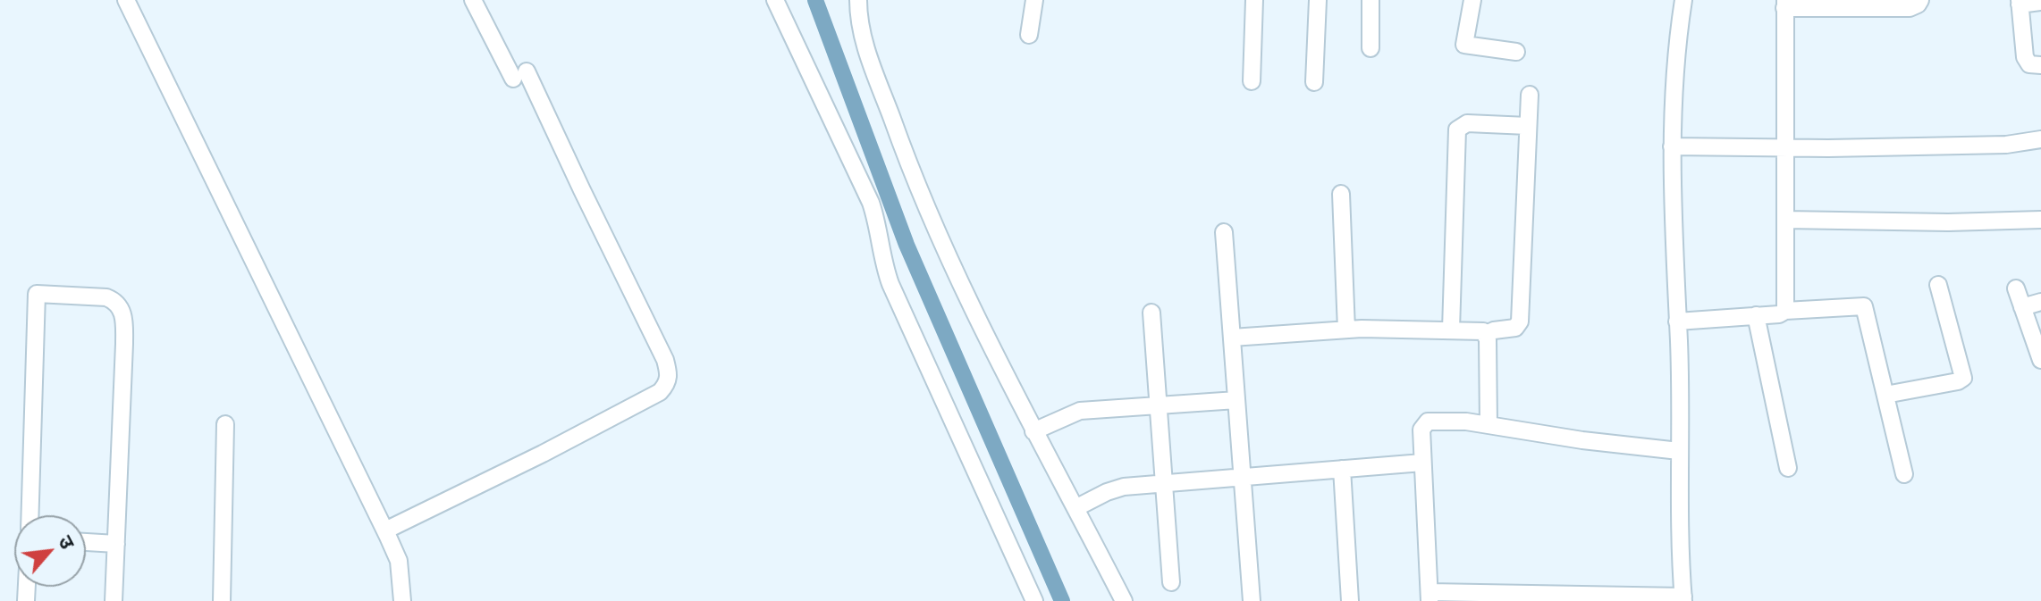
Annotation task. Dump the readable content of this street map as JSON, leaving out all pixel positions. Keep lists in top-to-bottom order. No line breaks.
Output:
{"north":"top right"}
